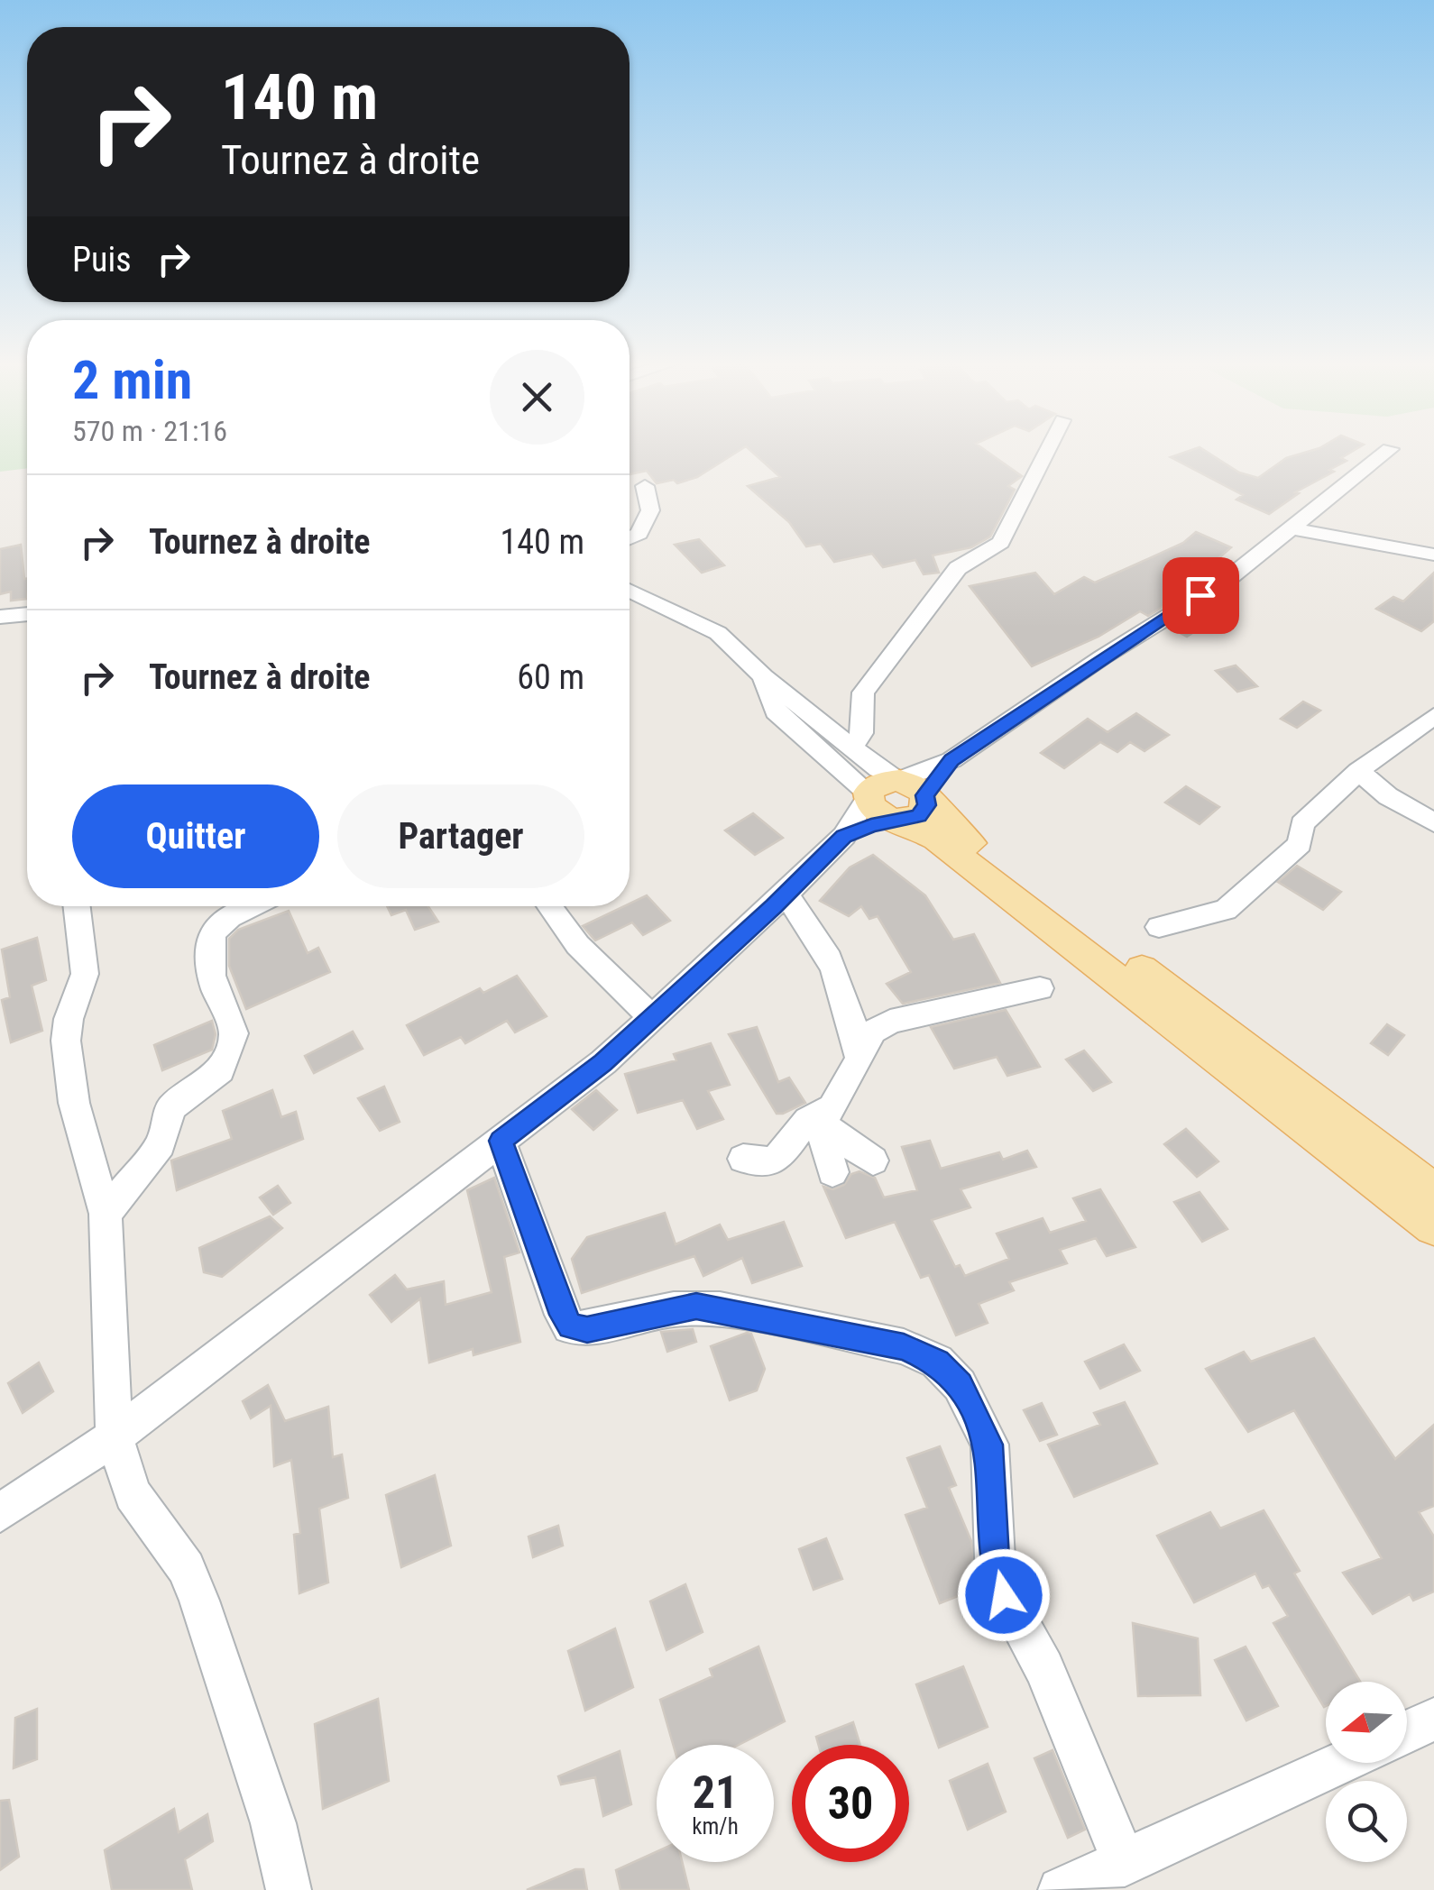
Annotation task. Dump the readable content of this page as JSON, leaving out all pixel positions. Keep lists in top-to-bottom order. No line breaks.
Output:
{"north":"left","page":{"turn":["140 m","Tournez à droite"],"then":"Puis","heading":["2 min","570 m · 21:16"],"list":[{"name":"Tournez à droite","value":"140 m"},{"name":"Tournez à droite","value":"60 m"}],"buttons":["Quitter","Partager"],"speed":"21 km/h","limit":"30"}}
